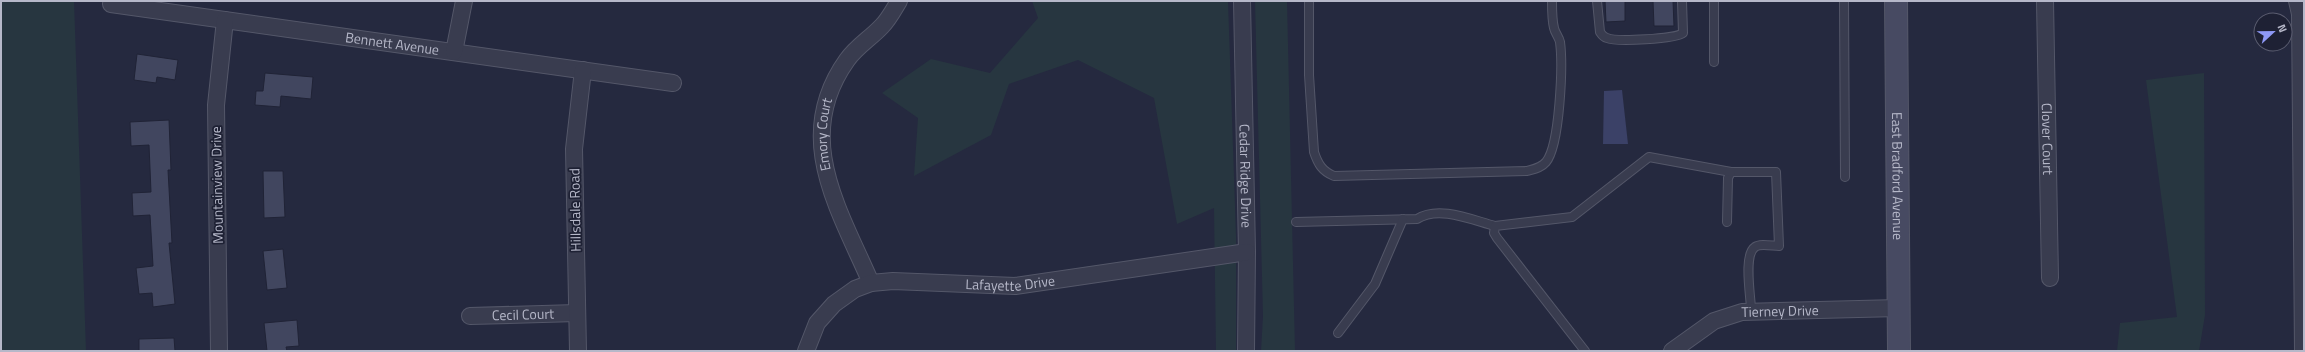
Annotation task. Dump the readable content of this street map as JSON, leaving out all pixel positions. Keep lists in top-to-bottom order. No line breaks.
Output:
{"streets":{"street":["Bennett Avenue","Emory Court","Clover Court","Cedar Ridge Drive","East Bradford Avenue","Mountainview Drive","Hillsdale Road","Lafayette Drive","Tierney Drive","Cecil Court"]},"crossings":[["Bennett Avenue","Mountainview Drive"],["Bennett Avenue","Hillsdale Road"],["Emory Court","Lafayette Drive"],["Cedar Ridge Drive","Lafayette Drive"],["East Bradford Avenue","Tierney Drive"],["Hillsdale Road","Cecil Court"]],"north":"right"}
